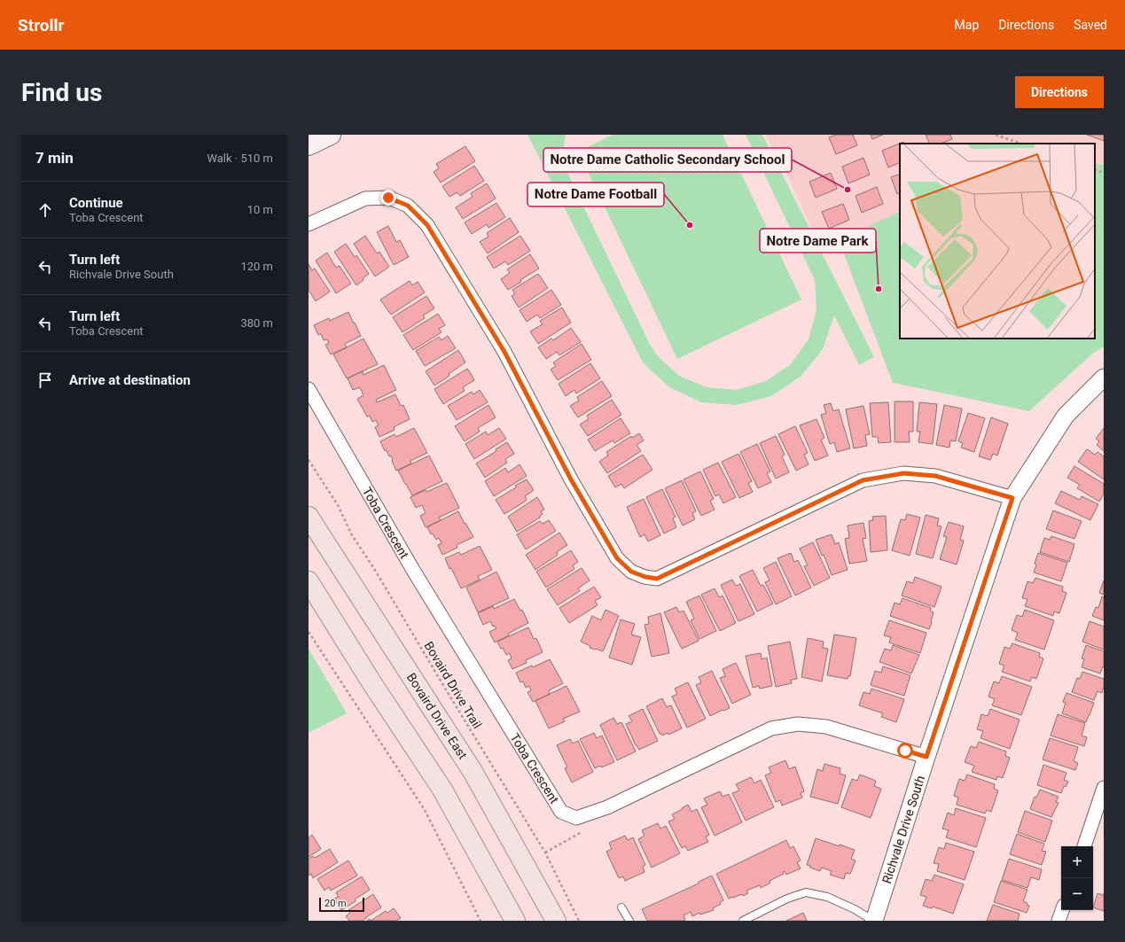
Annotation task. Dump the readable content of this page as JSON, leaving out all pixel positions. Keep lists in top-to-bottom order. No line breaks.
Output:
{"streets":{"main road":["Bovaird Drive East"],"street":["Toba Crescent","Richvale Drive South"],"path":["Bovaird Drive Trail"]},"crossings":[["Toba Crescent","Richvale Drive South"]],"places":["Notre Dame Catholic Secondary School","Notre Dame Football","Notre Dame Park"],"scale_bar":"20 m","page":{"header":"Strollr","nav":["Map","Directions","Saved"],"buttons":"Directions","title":"Find us","heading":["7 min","Walk · 510 m"],"list":[["Continue","Toba Crescent","10 m"],["Turn left","Richvale Drive South","120 m"],["Turn left","Toba Crescent","380 m"],"Arrive at destination"],"map_buttons":["+","−"],"scale":"20 m"}}
